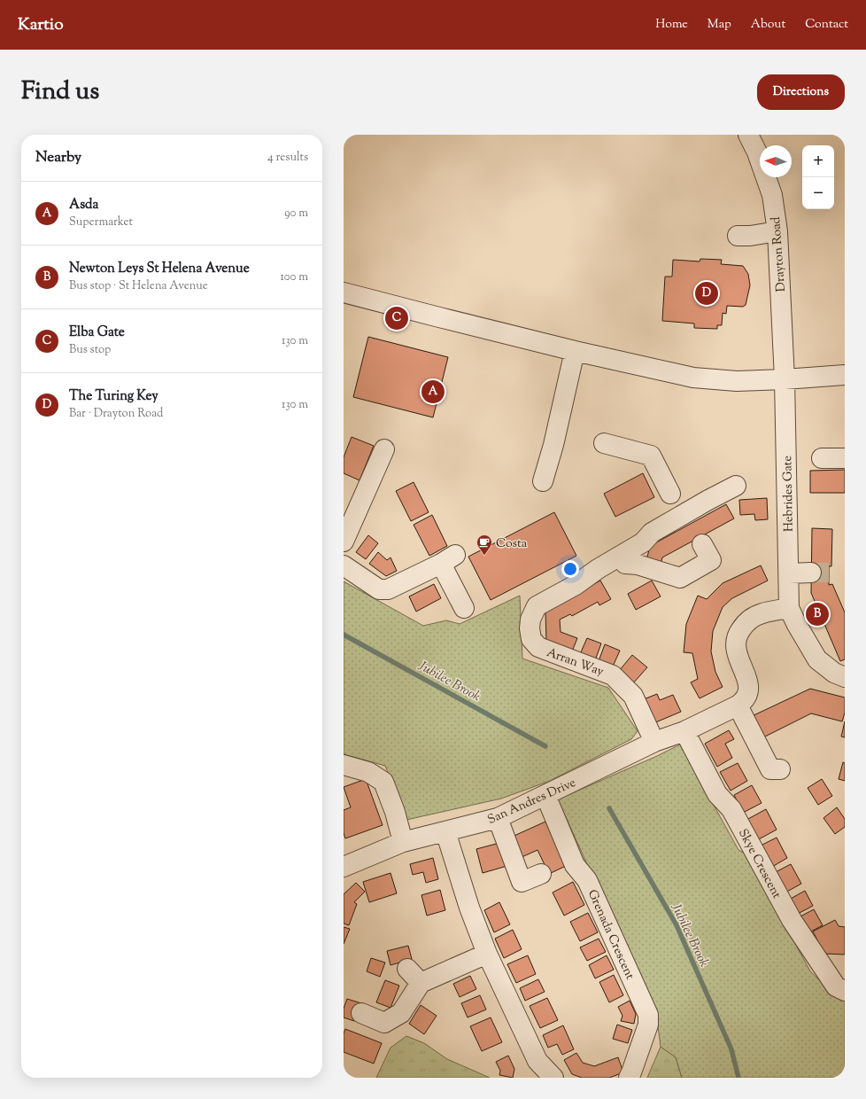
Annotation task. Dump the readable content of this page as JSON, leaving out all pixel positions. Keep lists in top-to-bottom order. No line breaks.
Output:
{"streets":{"street":["Drayton Road","Hebrides Gate","Arran Way","San Andres Drive","Skye Crescent","Grenada Crescent"]},"crossings":[["Drayton Road","Hebrides Gate"],["Arran Way","San Andres Drive"],["San Andres Drive","Skye Crescent"],["San Andres Drive","Grenada Crescent"]],"water":["Jubilee Brook"],"places":{"cafe":["Costa"]},"north":"left","page":{"header":"Kartio","nav":["Home","Map","About","Contact"],"title":"Find us","buttons":"Directions","heading":["Nearby","4 results"],"map_buttons":["+","−"],"list":[{"mark":"A","name":"Asda","note":"Supermarket","value":"90 m"},{"mark":"B","name":"Newton Leys St Helena Avenue","note":"Bus stop · St Helena Avenue","value":"100 m"},{"mark":"C","name":"Elba Gate","note":"Bus stop","value":"130 m"},{"mark":"D","name":"The Turing Key","note":"Bar · Drayton Road","value":"130 m"}],"pins":["D","C","A","B"]}}
